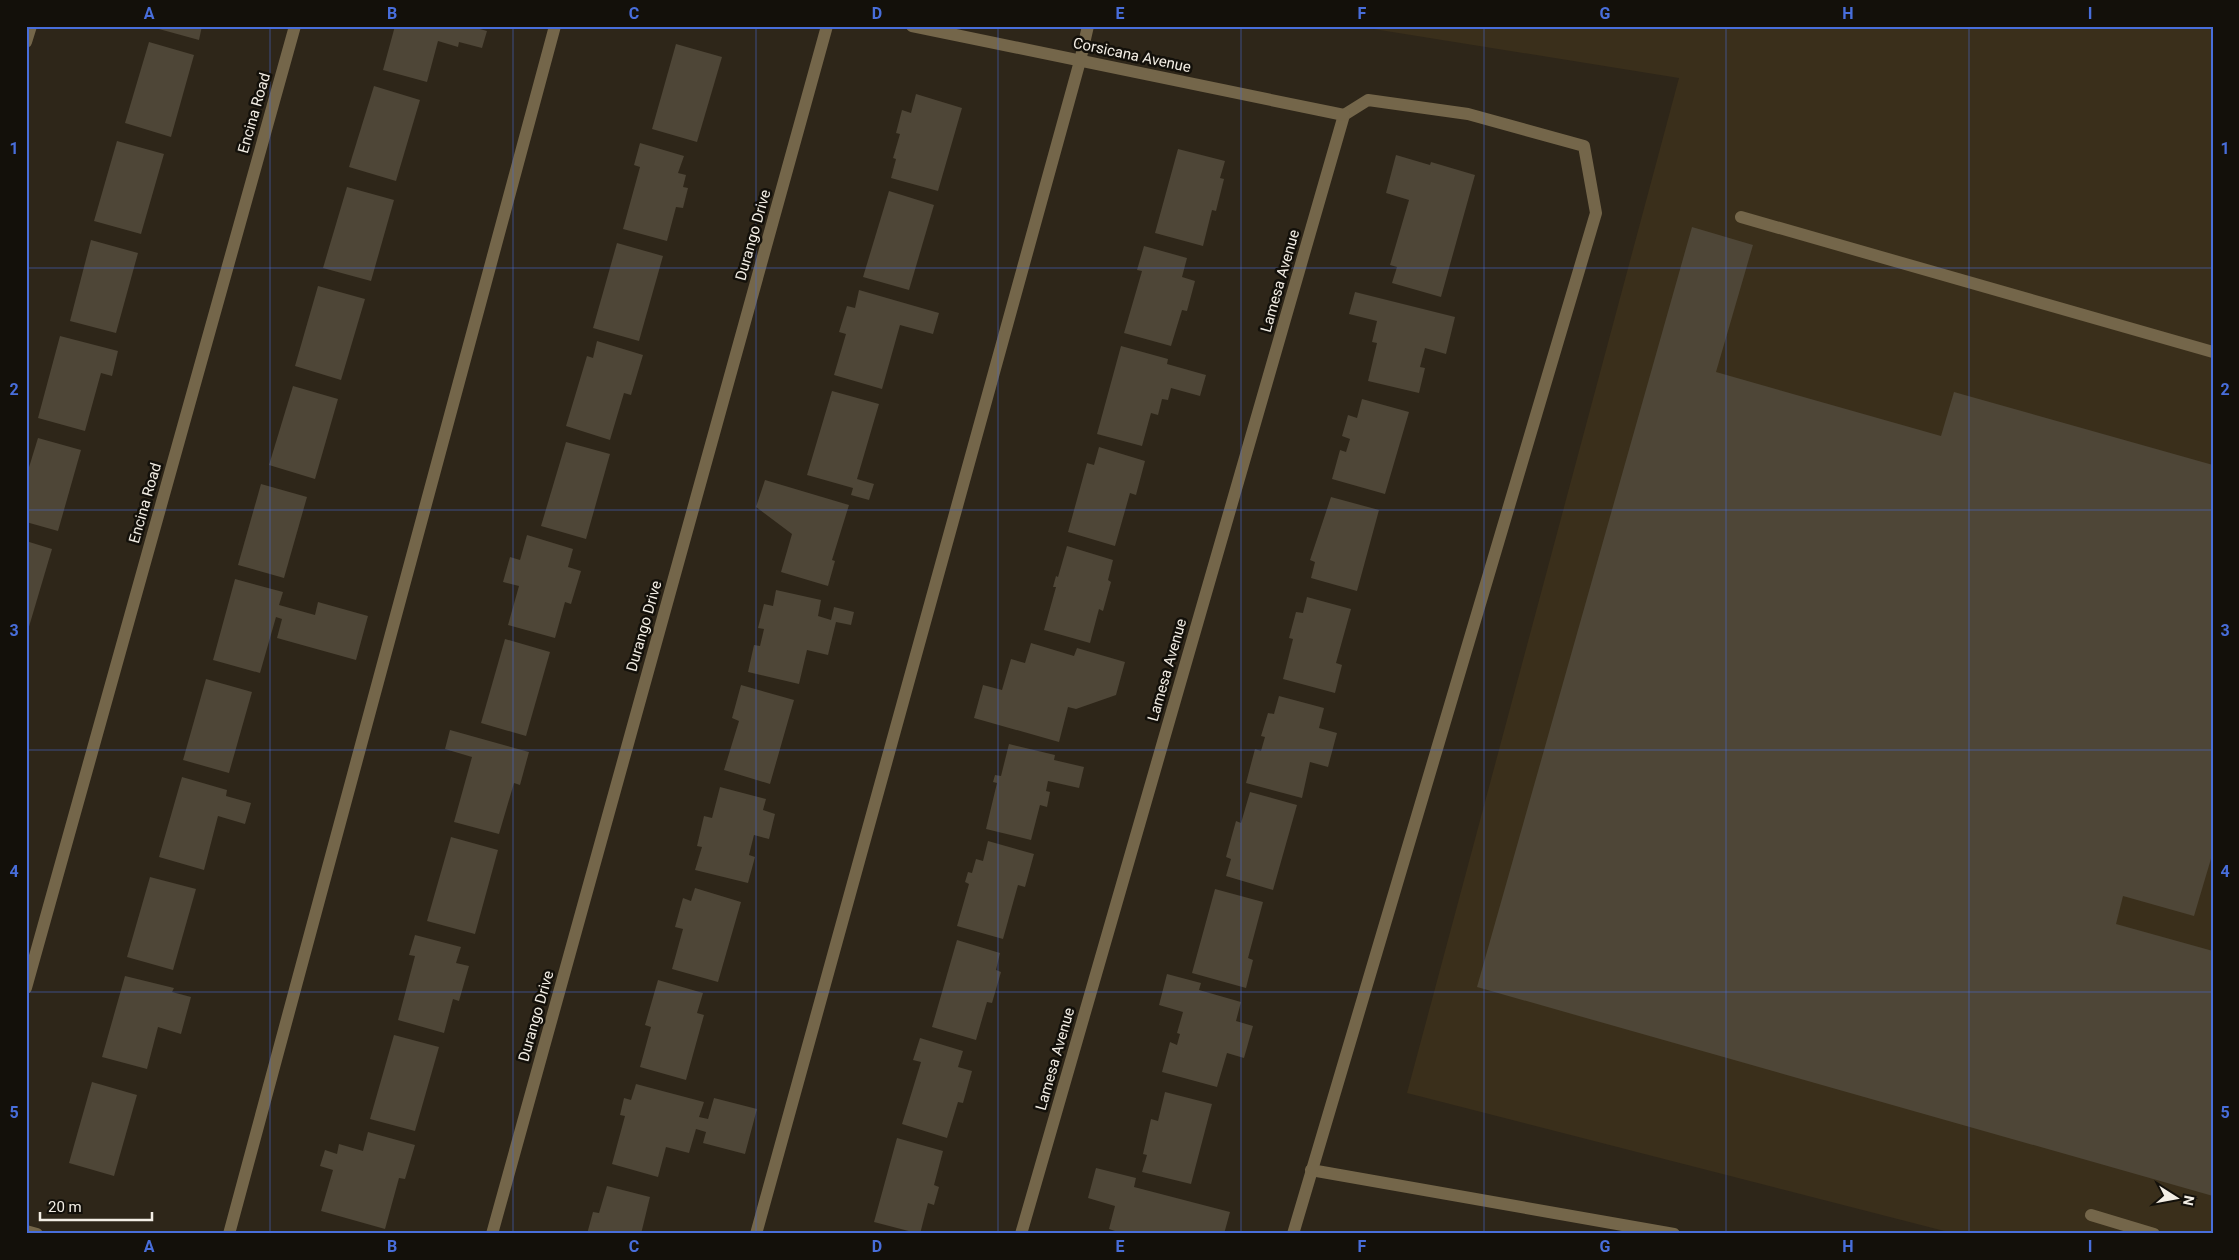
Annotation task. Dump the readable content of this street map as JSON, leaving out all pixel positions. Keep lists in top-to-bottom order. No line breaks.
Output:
{"streets":{"street":["Corsicana Avenue","Encina Road","Durango Drive","Lamesa Avenue"]},"crossings":[["Corsicana Avenue","Lamesa Avenue"]],"scale_bar":"20 m","north":"right","grid":{"columns":["A","B","C","D","E","F","G","H","I"],"rows":["1","2","3","4","5"]}}
